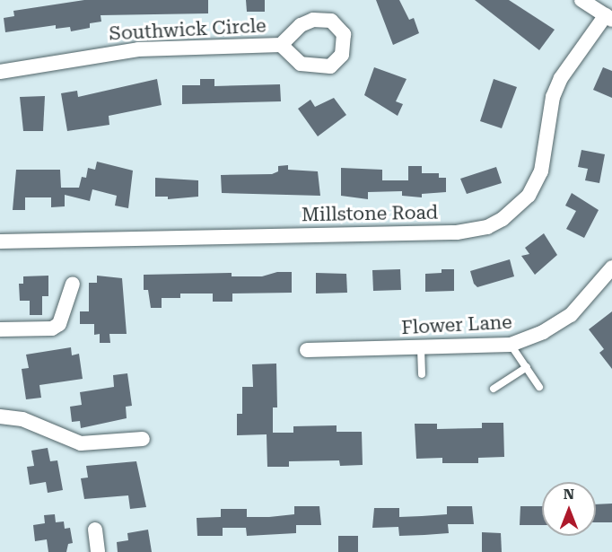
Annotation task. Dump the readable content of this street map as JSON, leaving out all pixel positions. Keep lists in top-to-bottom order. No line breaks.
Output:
{"streets":{"street":["Southwick Circle","Millstone Road","Flower Lane"]},"north":"top"}
